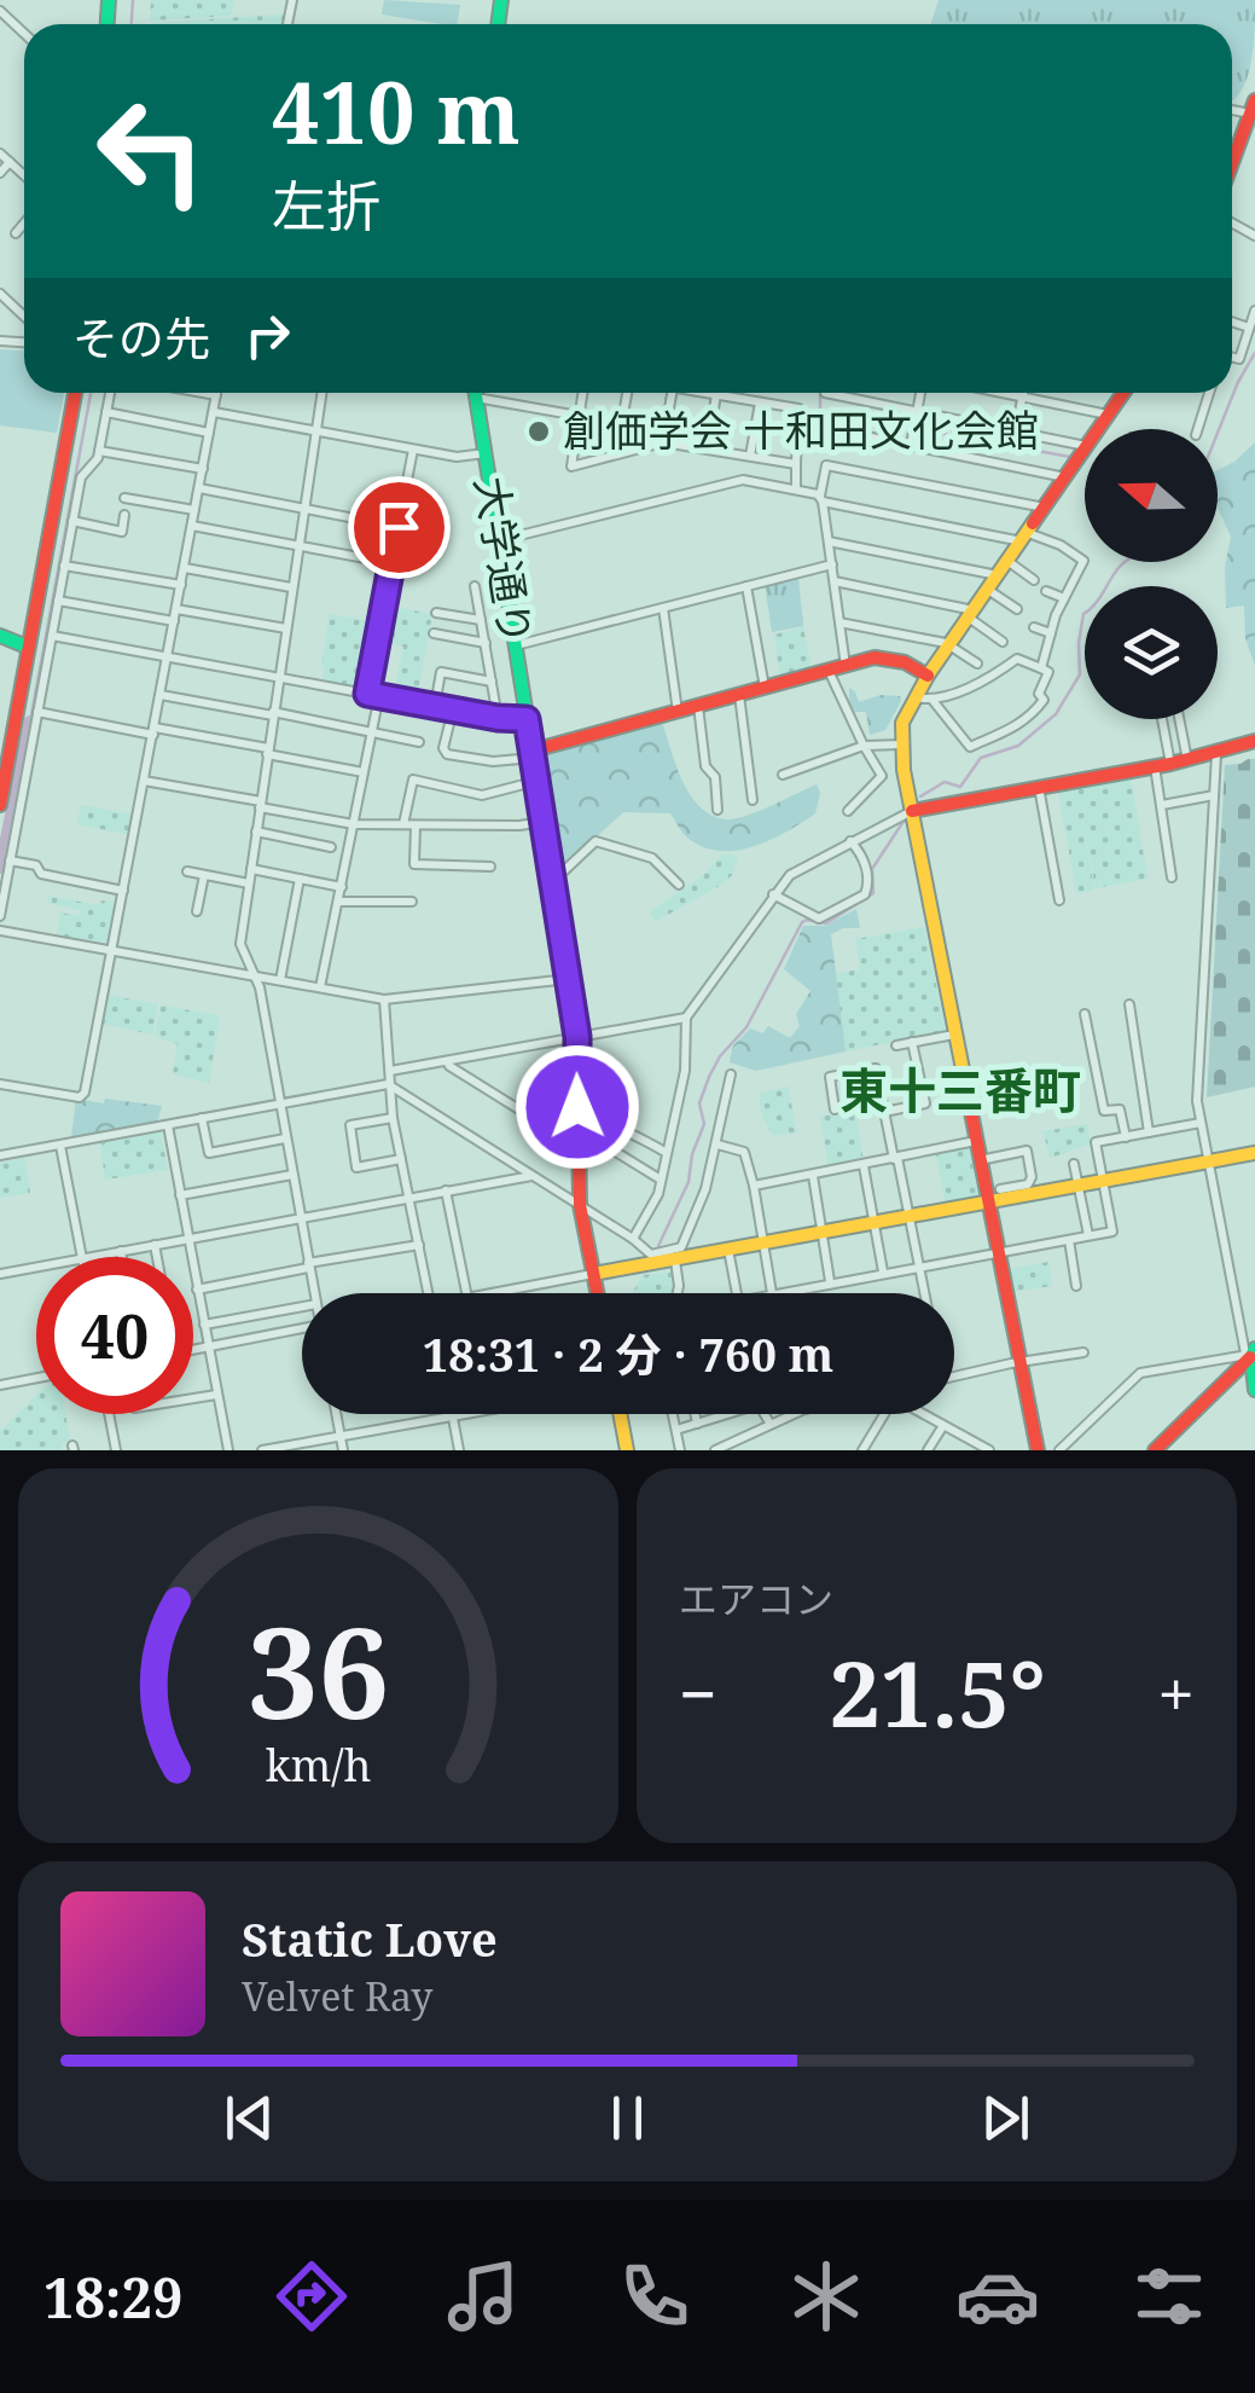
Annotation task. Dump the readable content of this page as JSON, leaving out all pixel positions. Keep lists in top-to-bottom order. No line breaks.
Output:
{"streets":{"main road":["大学通り"]},"districts":["東十三番町"],"places":["創価学会 十和田文化会館"],"north":"left","page":{"turn":["410 m","左折"],"then":"その先","limit":"40","trip":"18:31 · 2 分 · 760 m","tile":"エアコン","heat":["−","21.5°","+"],"song":["Static Love","Velvet Ray"],"tabs":"18:29","gauge":["36","km/h"]}}
